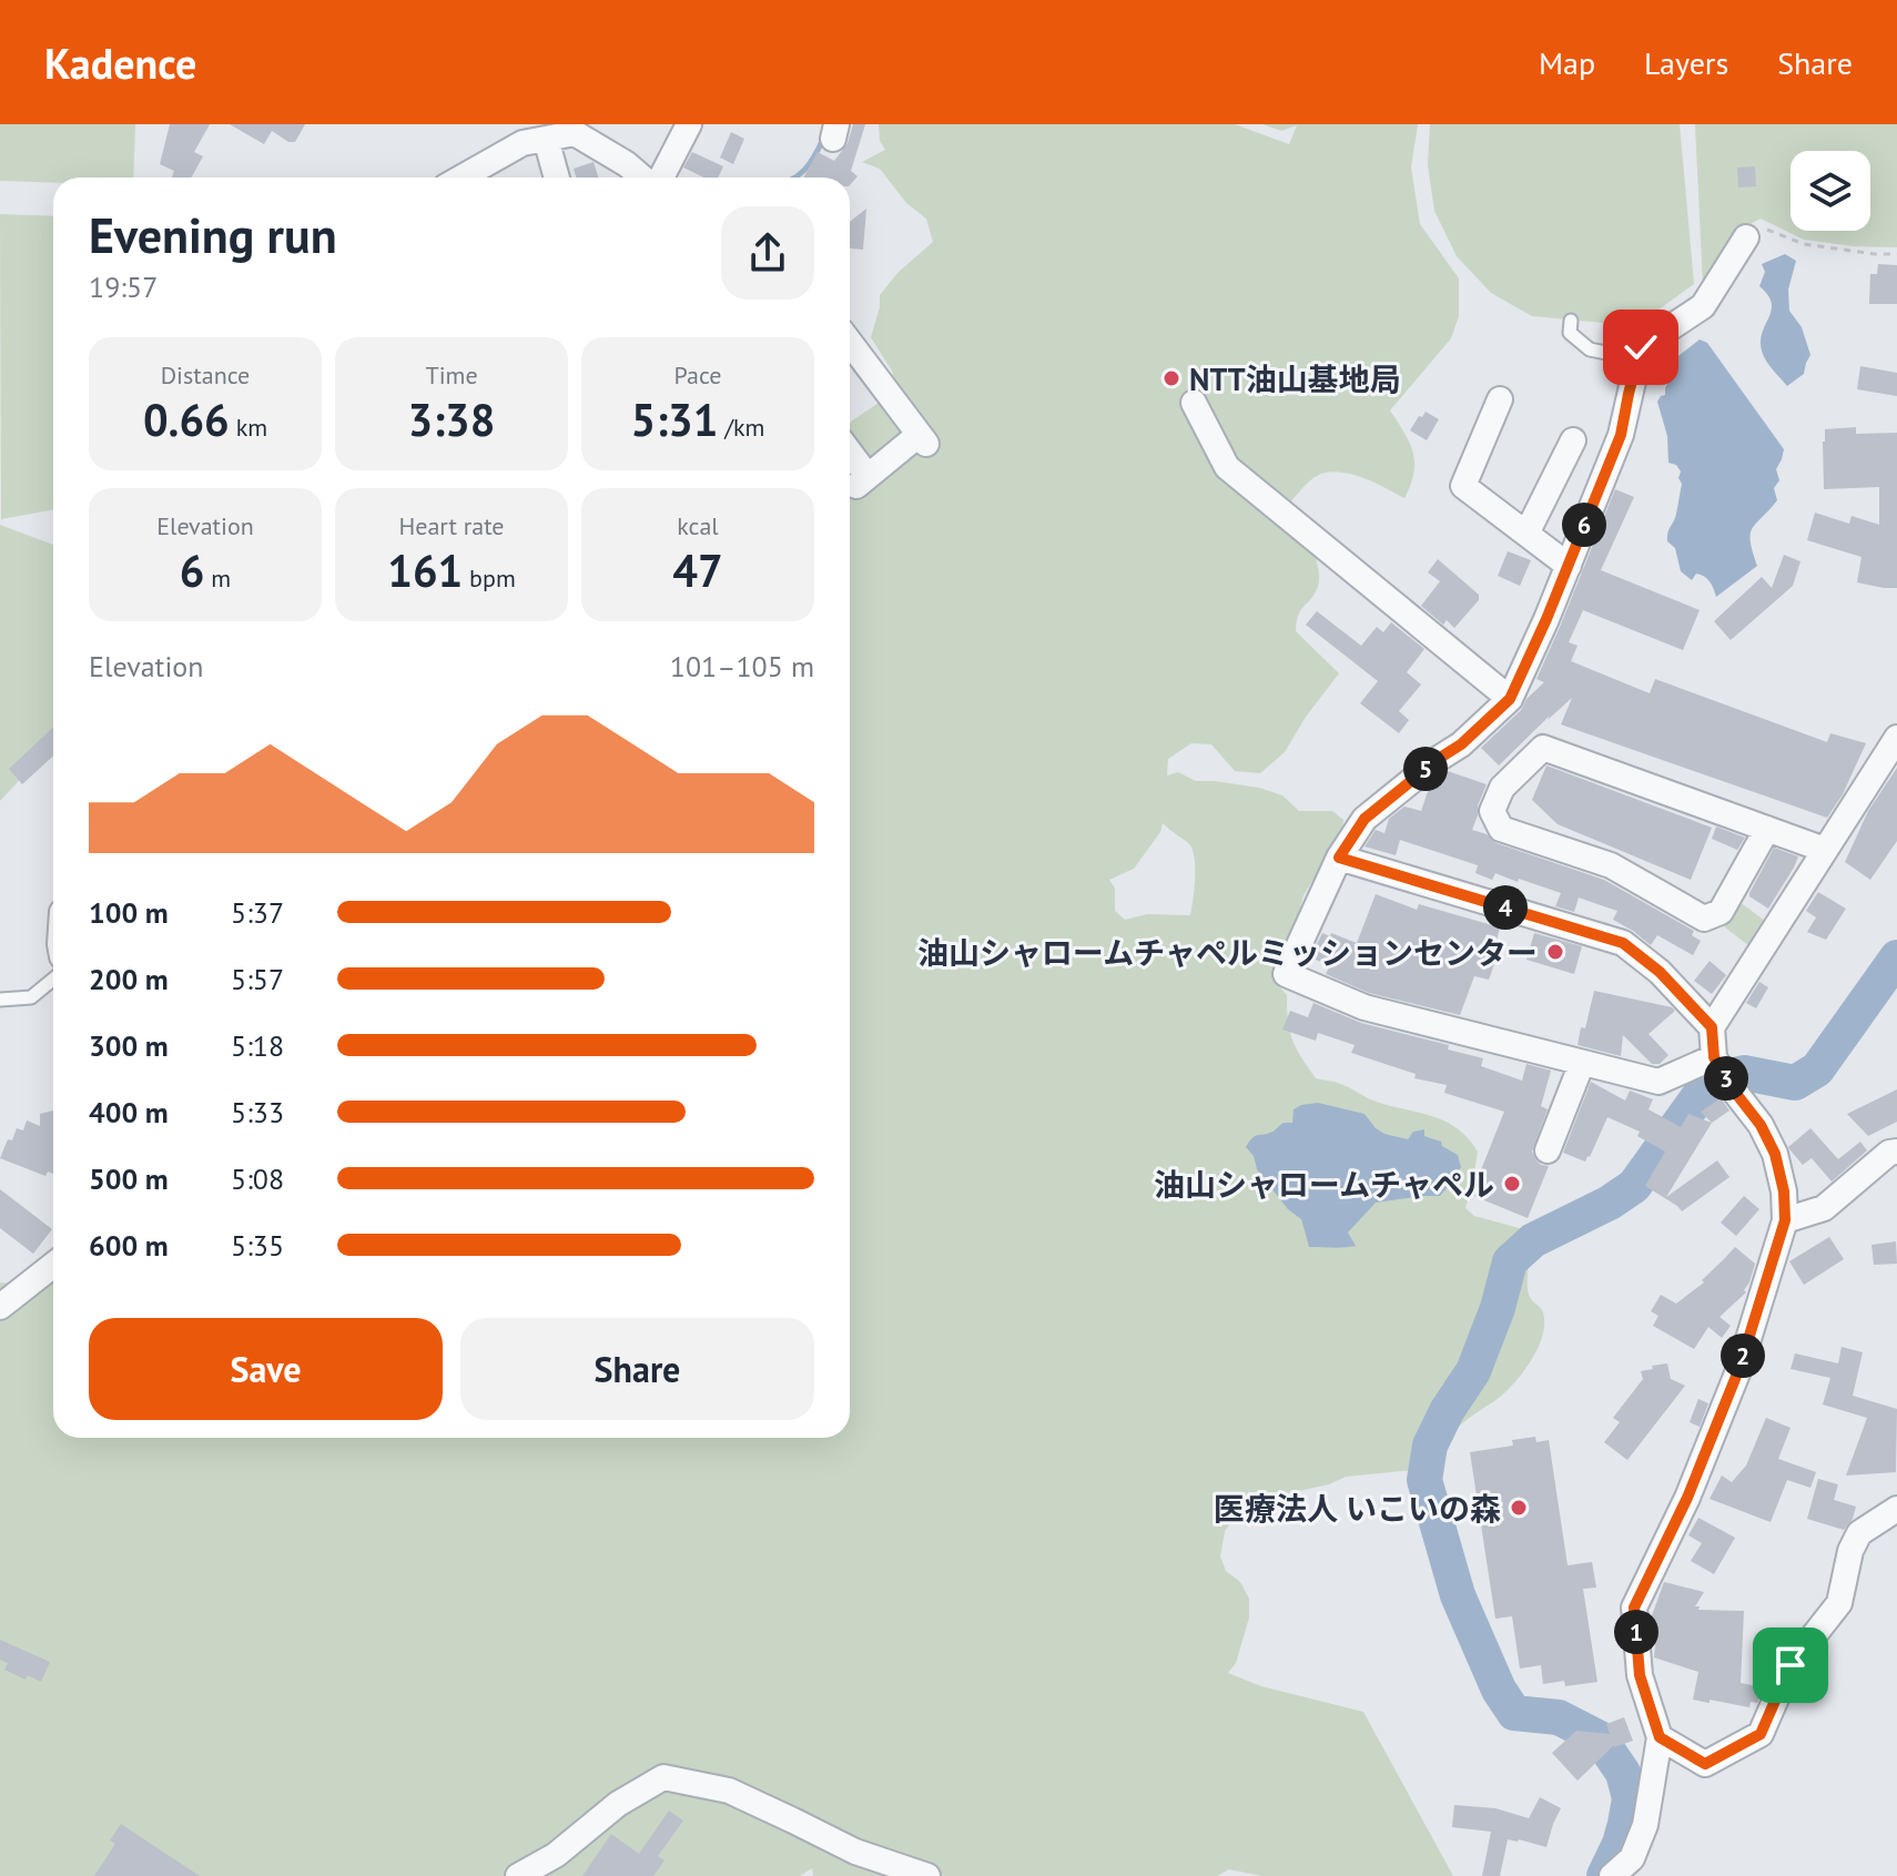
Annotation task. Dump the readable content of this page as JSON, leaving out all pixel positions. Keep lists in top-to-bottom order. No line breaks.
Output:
{"places":["NTT油山基地局","油山シャロームチャペルミッションセンター","油山シャロームチャペル","医療法人 いこいの森"],"page":{"header":"Kadence","nav":["Map","Layers","Share"],"heading":["Evening run","19:57"],"stats":[["Distance","0.66 km"],["Time","3:38"],["Pace","5:31 /km"],["Elevation","6 m"],["Heart rate","161 bpm"],["kcal","47"]],"pins":["6","5","4","3","2","1"],"chart":["Elevation","101–105 m"],"list":[{"name":"100 m","note":"5:37"},{"name":"200 m","note":"5:57"},{"name":"300 m","note":"5:18"},{"name":"400 m","note":"5:33"},{"name":"500 m","note":"5:08"},{"name":"600 m","note":"5:35"}],"buttons":["Save","Share"]}}
